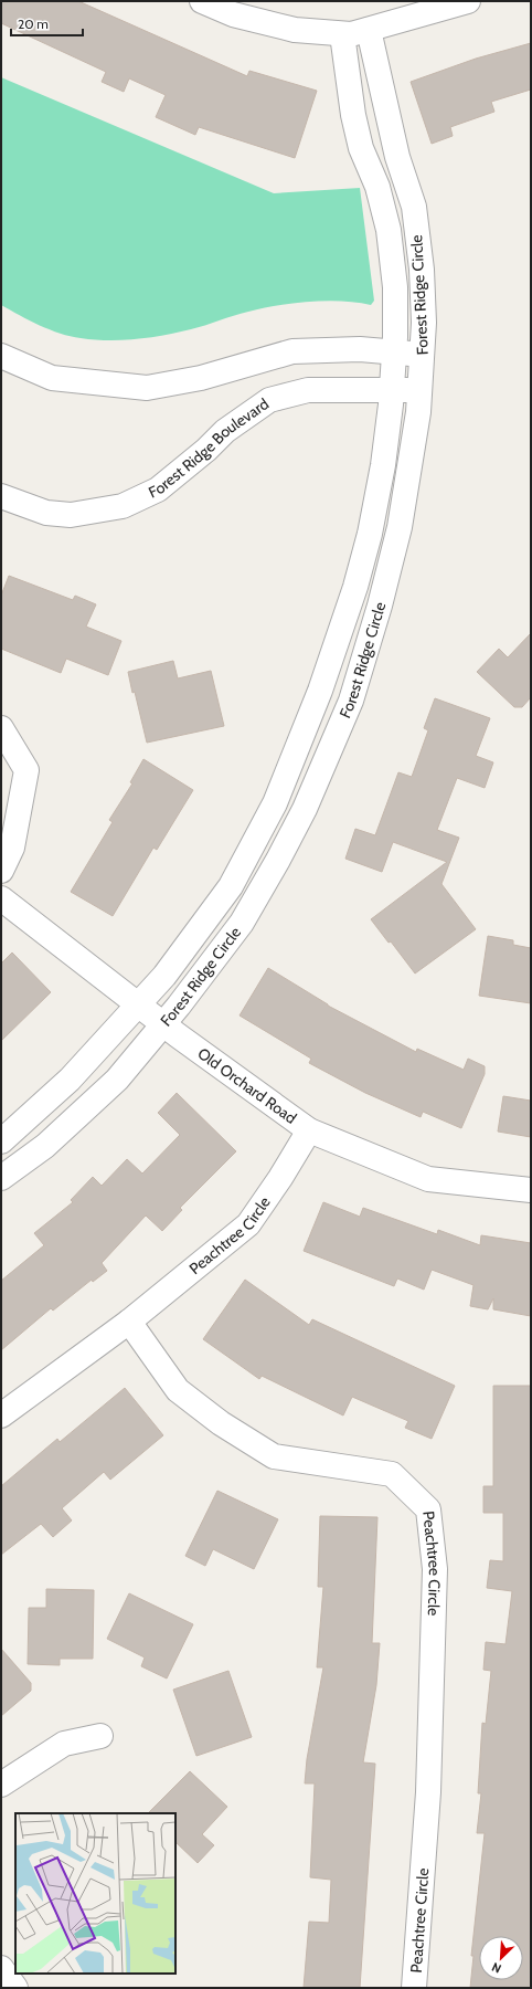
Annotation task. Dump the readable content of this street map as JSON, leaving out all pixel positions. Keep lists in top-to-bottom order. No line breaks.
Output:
{"streets":{"street":["Forest Ridge Circle","Forest Ridge Boulevard","Old Orchard Road","Peachtree Circle"]},"crossings":[["Forest Ridge Circle","Forest Ridge Boulevard"],["Forest Ridge Circle","Old Orchard Road"],["Old Orchard Road","Peachtree Circle"]],"scale_bar":"20 m","north":"bottom left"}
